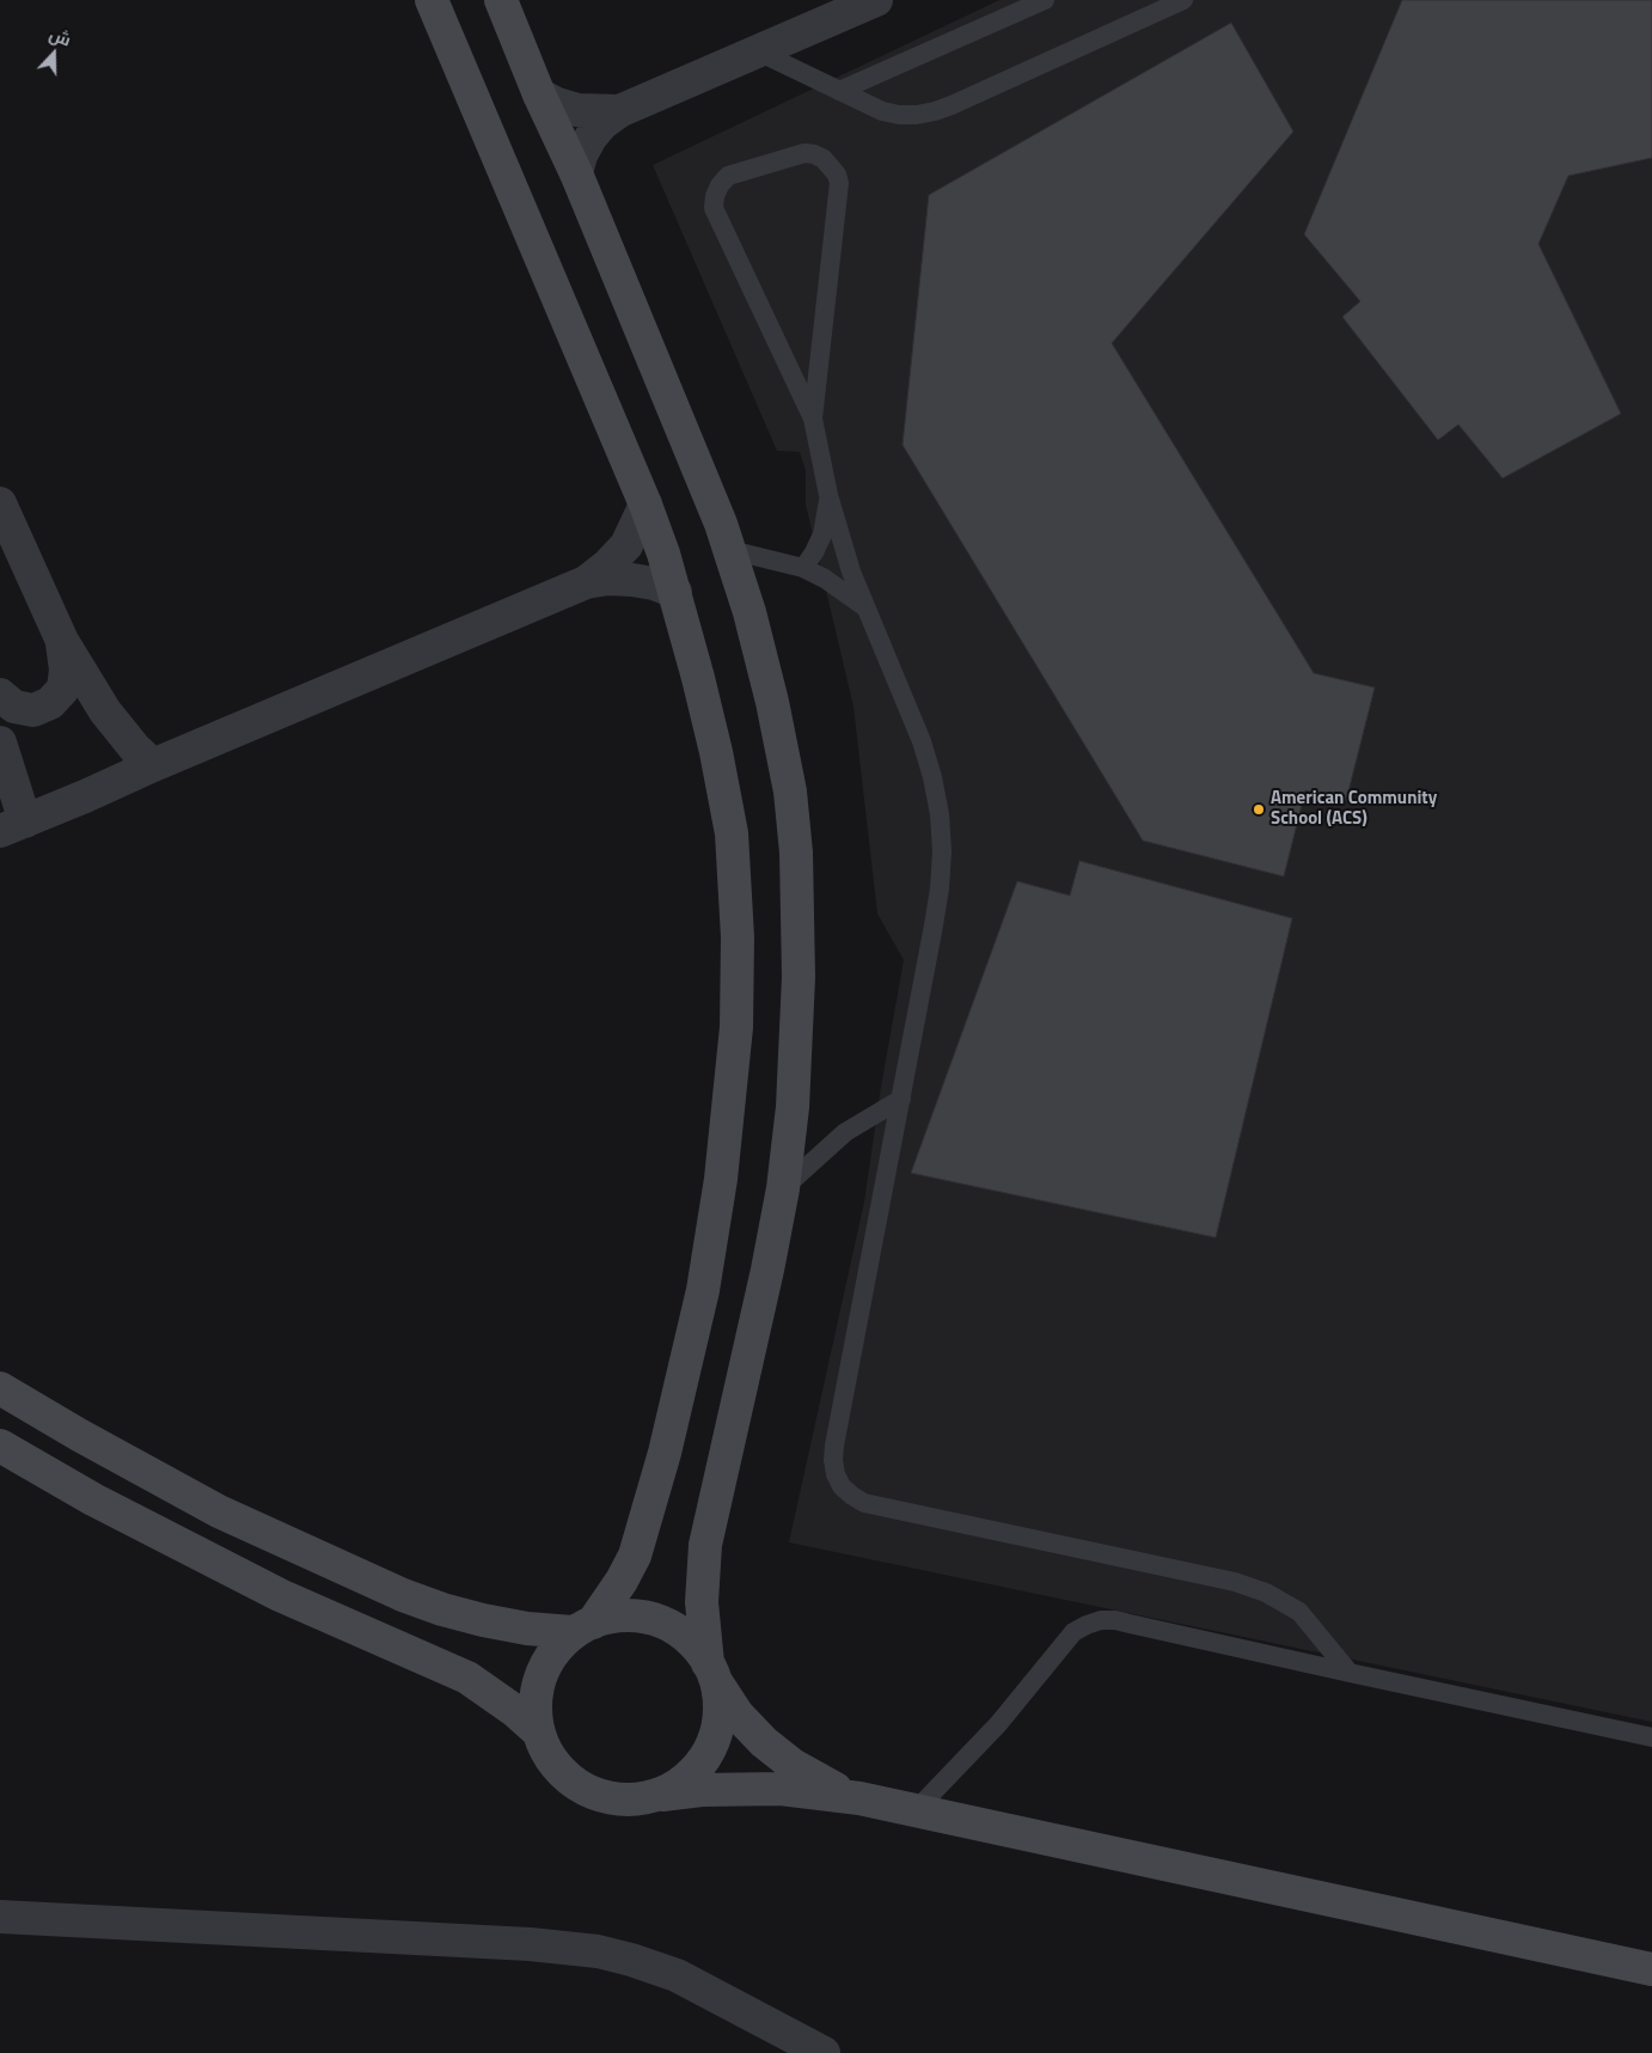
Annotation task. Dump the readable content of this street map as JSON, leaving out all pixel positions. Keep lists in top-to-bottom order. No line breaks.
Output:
{"places":["American Community School (ACS)"],"north":"top"}
